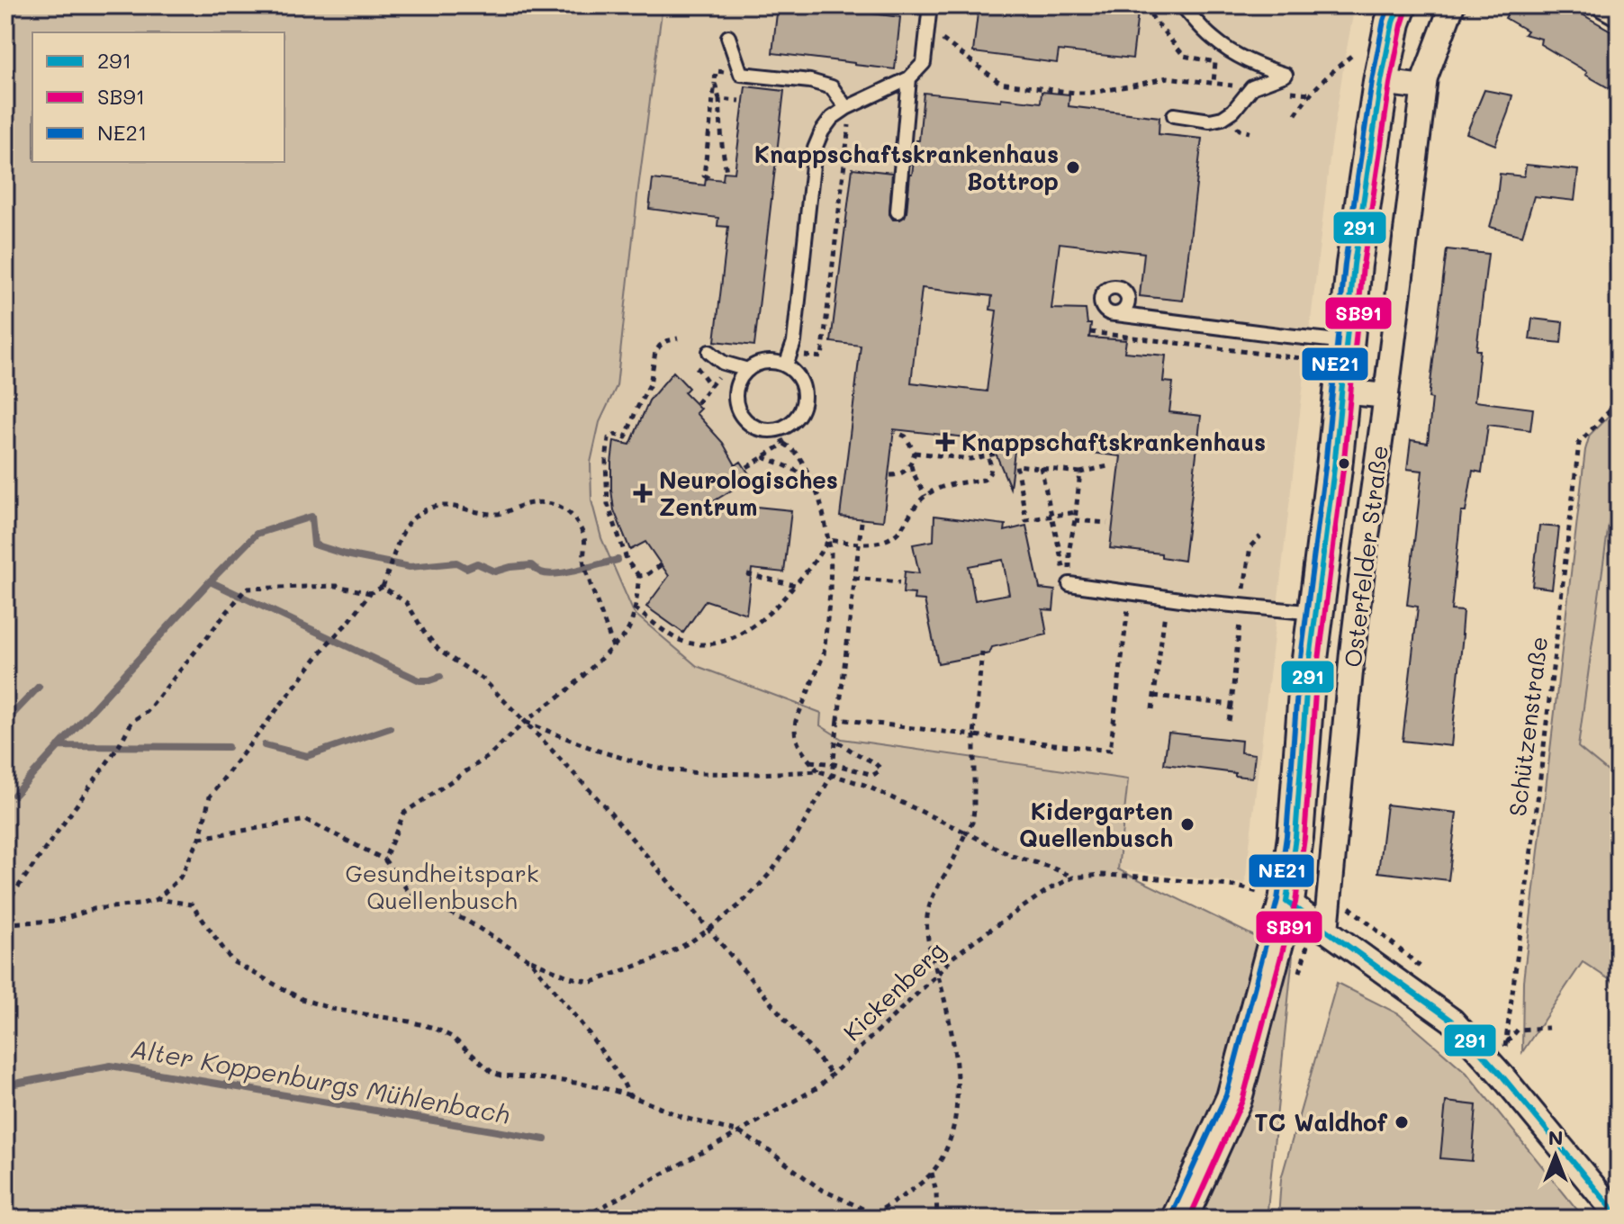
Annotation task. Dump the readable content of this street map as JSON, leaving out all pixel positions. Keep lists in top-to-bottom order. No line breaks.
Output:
{"streets":{"main road":["Osterfelder Straße"],"path":["Schützenstraße","Kickenberg"]},"crossings":[["Osterfelder Straße","Kickenberg"]],"water":["Alter Koppenburgs Mühlenbach"],"parks":["Gesundheitspark Quellenbusch"],"places":{"other":["Knappschaftskrankenhaus Bottrop","Kidergarten Quellenbusch","TC Waldhof"],"health":["Knappschaftskrankenhaus","Neurologisches Zentrum"]},"lines":["transit line 291","transit line NE21","transit line SB91"],"legend":["291","SB91","NE21"],"north":"top"}
